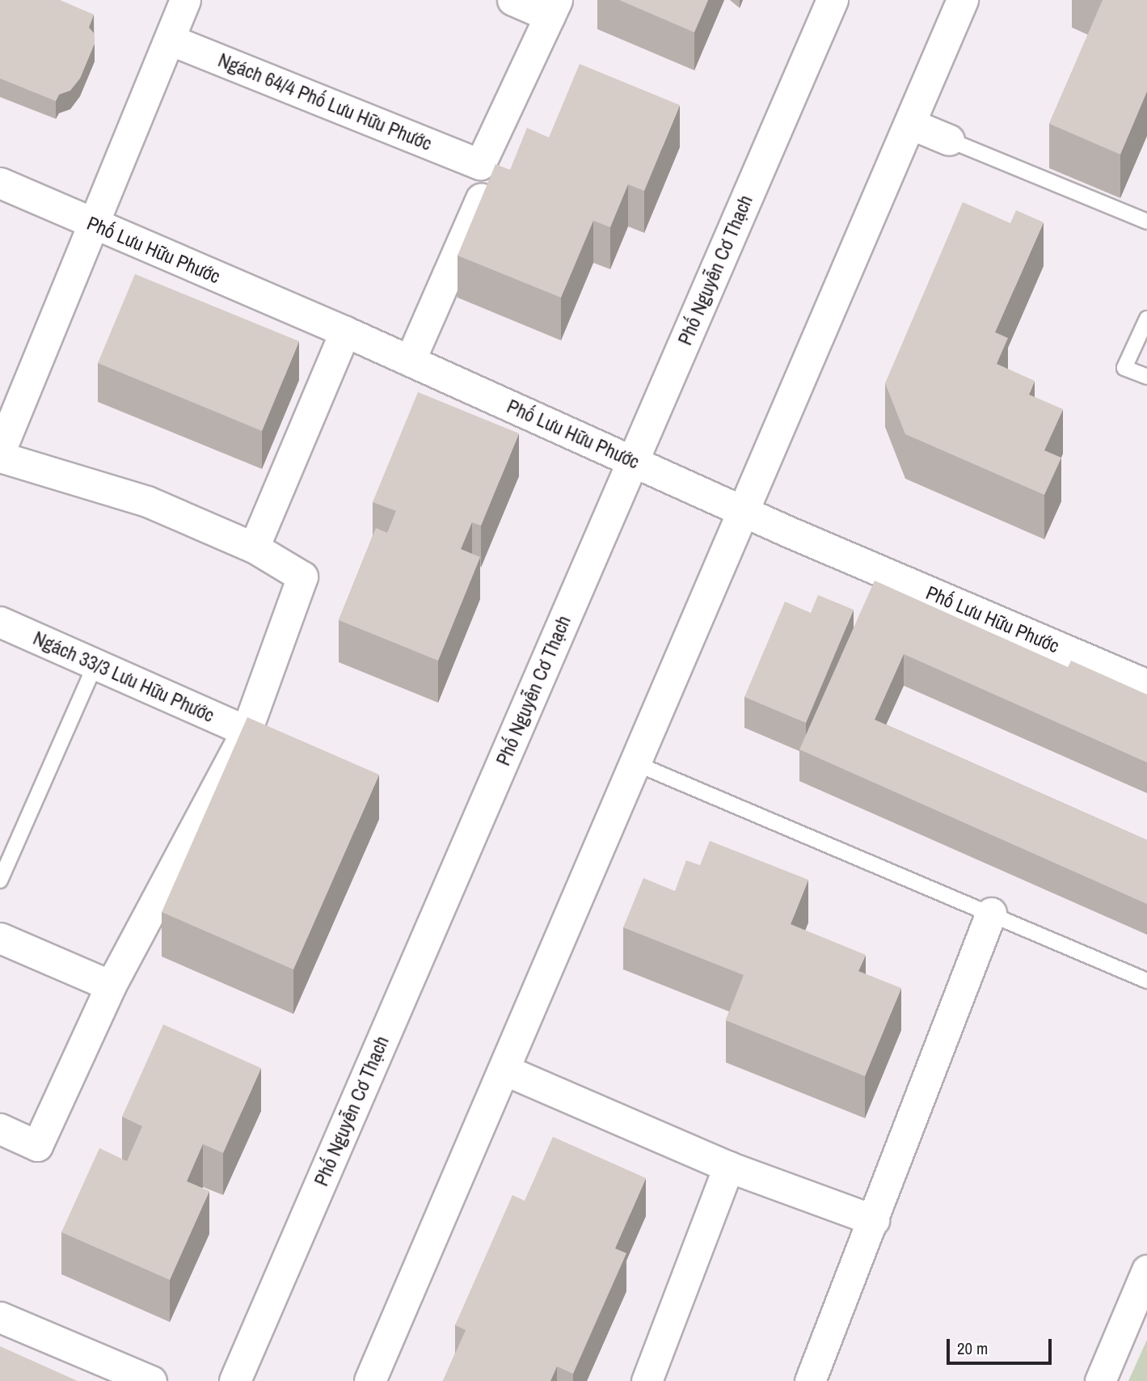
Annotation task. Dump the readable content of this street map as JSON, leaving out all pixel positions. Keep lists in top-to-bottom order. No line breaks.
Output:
{"streets":{"street":["Ngách 64/4 Phố Lưu Hữu Phước","Phố Lưu Hữu Phước","Phố Nguyễn Cơ Thạch","Ngách 33/3 Lưu Hữu Phước"]},"crossings":[["Phố Lưu Hữu Phước","Phố Nguyễn Cơ Thạch"]],"scale_bar":"20 m"}
